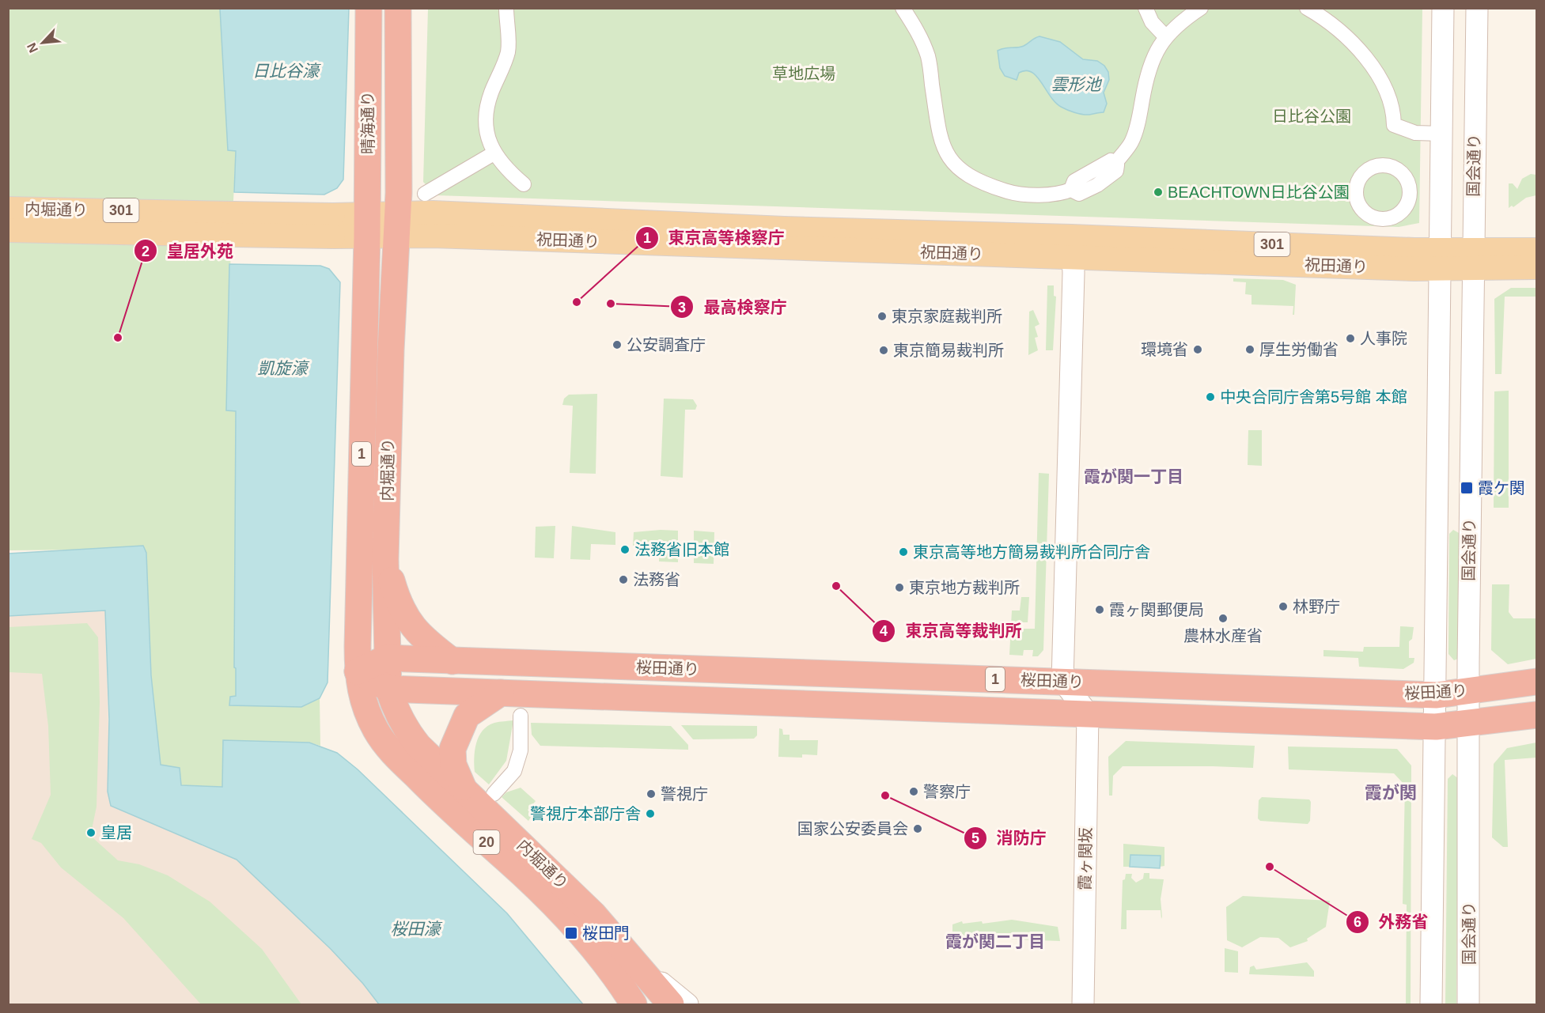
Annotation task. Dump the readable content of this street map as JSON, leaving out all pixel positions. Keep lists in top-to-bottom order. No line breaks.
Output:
{"streets":{"highway":["晴海通り","内堀通り","1","桜田通り","20"],"main road":["301","祝田通り"],"street":["国会通り","霞ヶ関坂"]},"crossings":[["晴海通り","内堀通り"],["晴海通り","祝田通り"],["国会通り","祝田通り"],["国会通り","桜田通り"],["内堀通り","祝田通り"],["内堀通り","1"],["内堀通り","20"],["1","桜田通り"],["1","20"],["桜田通り","20"],["桜田通り","霞ヶ関坂"]],"districts":["霞が関一丁目","霞が関","霞が関二丁目"],"water":["日比谷濠","雲形池","凱旋濠","桜田濠"],"parks":["草地広場","日比谷公園"],"places":{"other":["BEACHTOWN日比谷公園","東京高等検察庁","最高検察庁","東京家庭裁判所","皇居外苑","人事院","公安調査庁","環境省","厚生労働省","東京簡易裁判所","中央合同庁舎第5号館 本館","法務省旧本館","東京高等地方簡易裁判所合同庁舎","法務省","東京高等裁判所","東京地方裁判所","林野庁","霞ヶ関郵便局","農林水産省","警察庁","警視庁","消防庁","警視庁本部庁舎","国家公安委員会","皇居","外務省"],"transit":["霞ケ関","桜田門"]},"north":"bottom left"}
